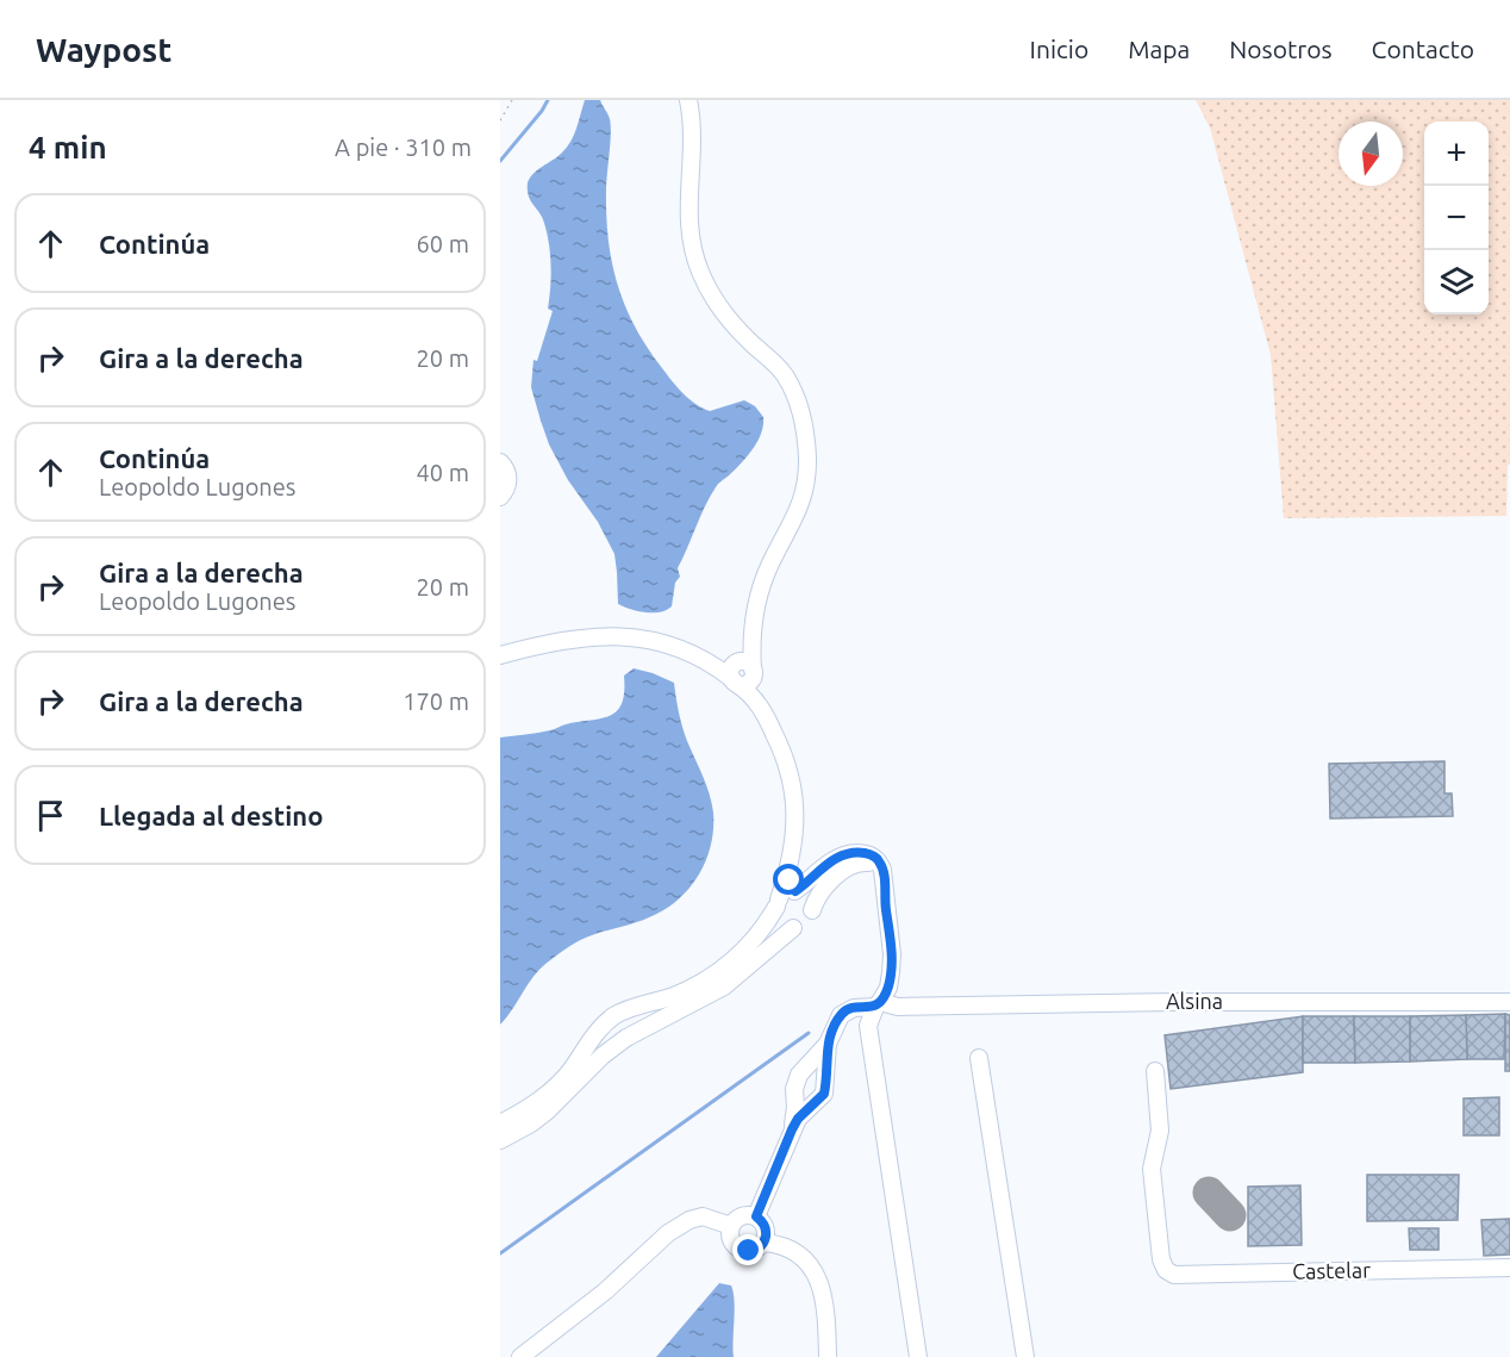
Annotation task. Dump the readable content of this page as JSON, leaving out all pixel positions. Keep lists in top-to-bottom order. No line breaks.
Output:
{"streets":{"street":["Alsina","Castelar"]},"north":"bottom","page":{"header":"Waypost","nav":["Inicio","Mapa","Nosotros","Contacto"],"heading":["4 min","A pie · 310 m"],"map_buttons":["+","−"],"list":[["Continúa","60 m"],["Gira a la derecha","20 m"],["Continúa","Leopoldo Lugones","40 m"],["Gira a la derecha","Leopoldo Lugones","20 m"],["Gira a la derecha","170 m"],"Llegada al destino"]}}
